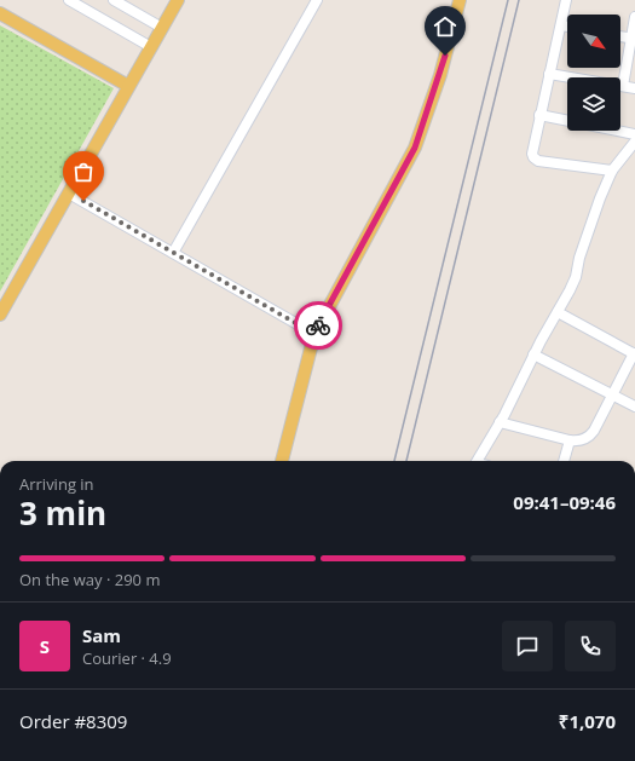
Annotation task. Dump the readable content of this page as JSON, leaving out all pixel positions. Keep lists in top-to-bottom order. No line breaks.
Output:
{"north":"bottom right","page":{"heading":["3 min","Arriving in","09:41–09:46"],"panel":["Sam","Courier · 4.9","Order #8309","₹1,070"],"bar":"On the way · 290 m","round":"S"}}
